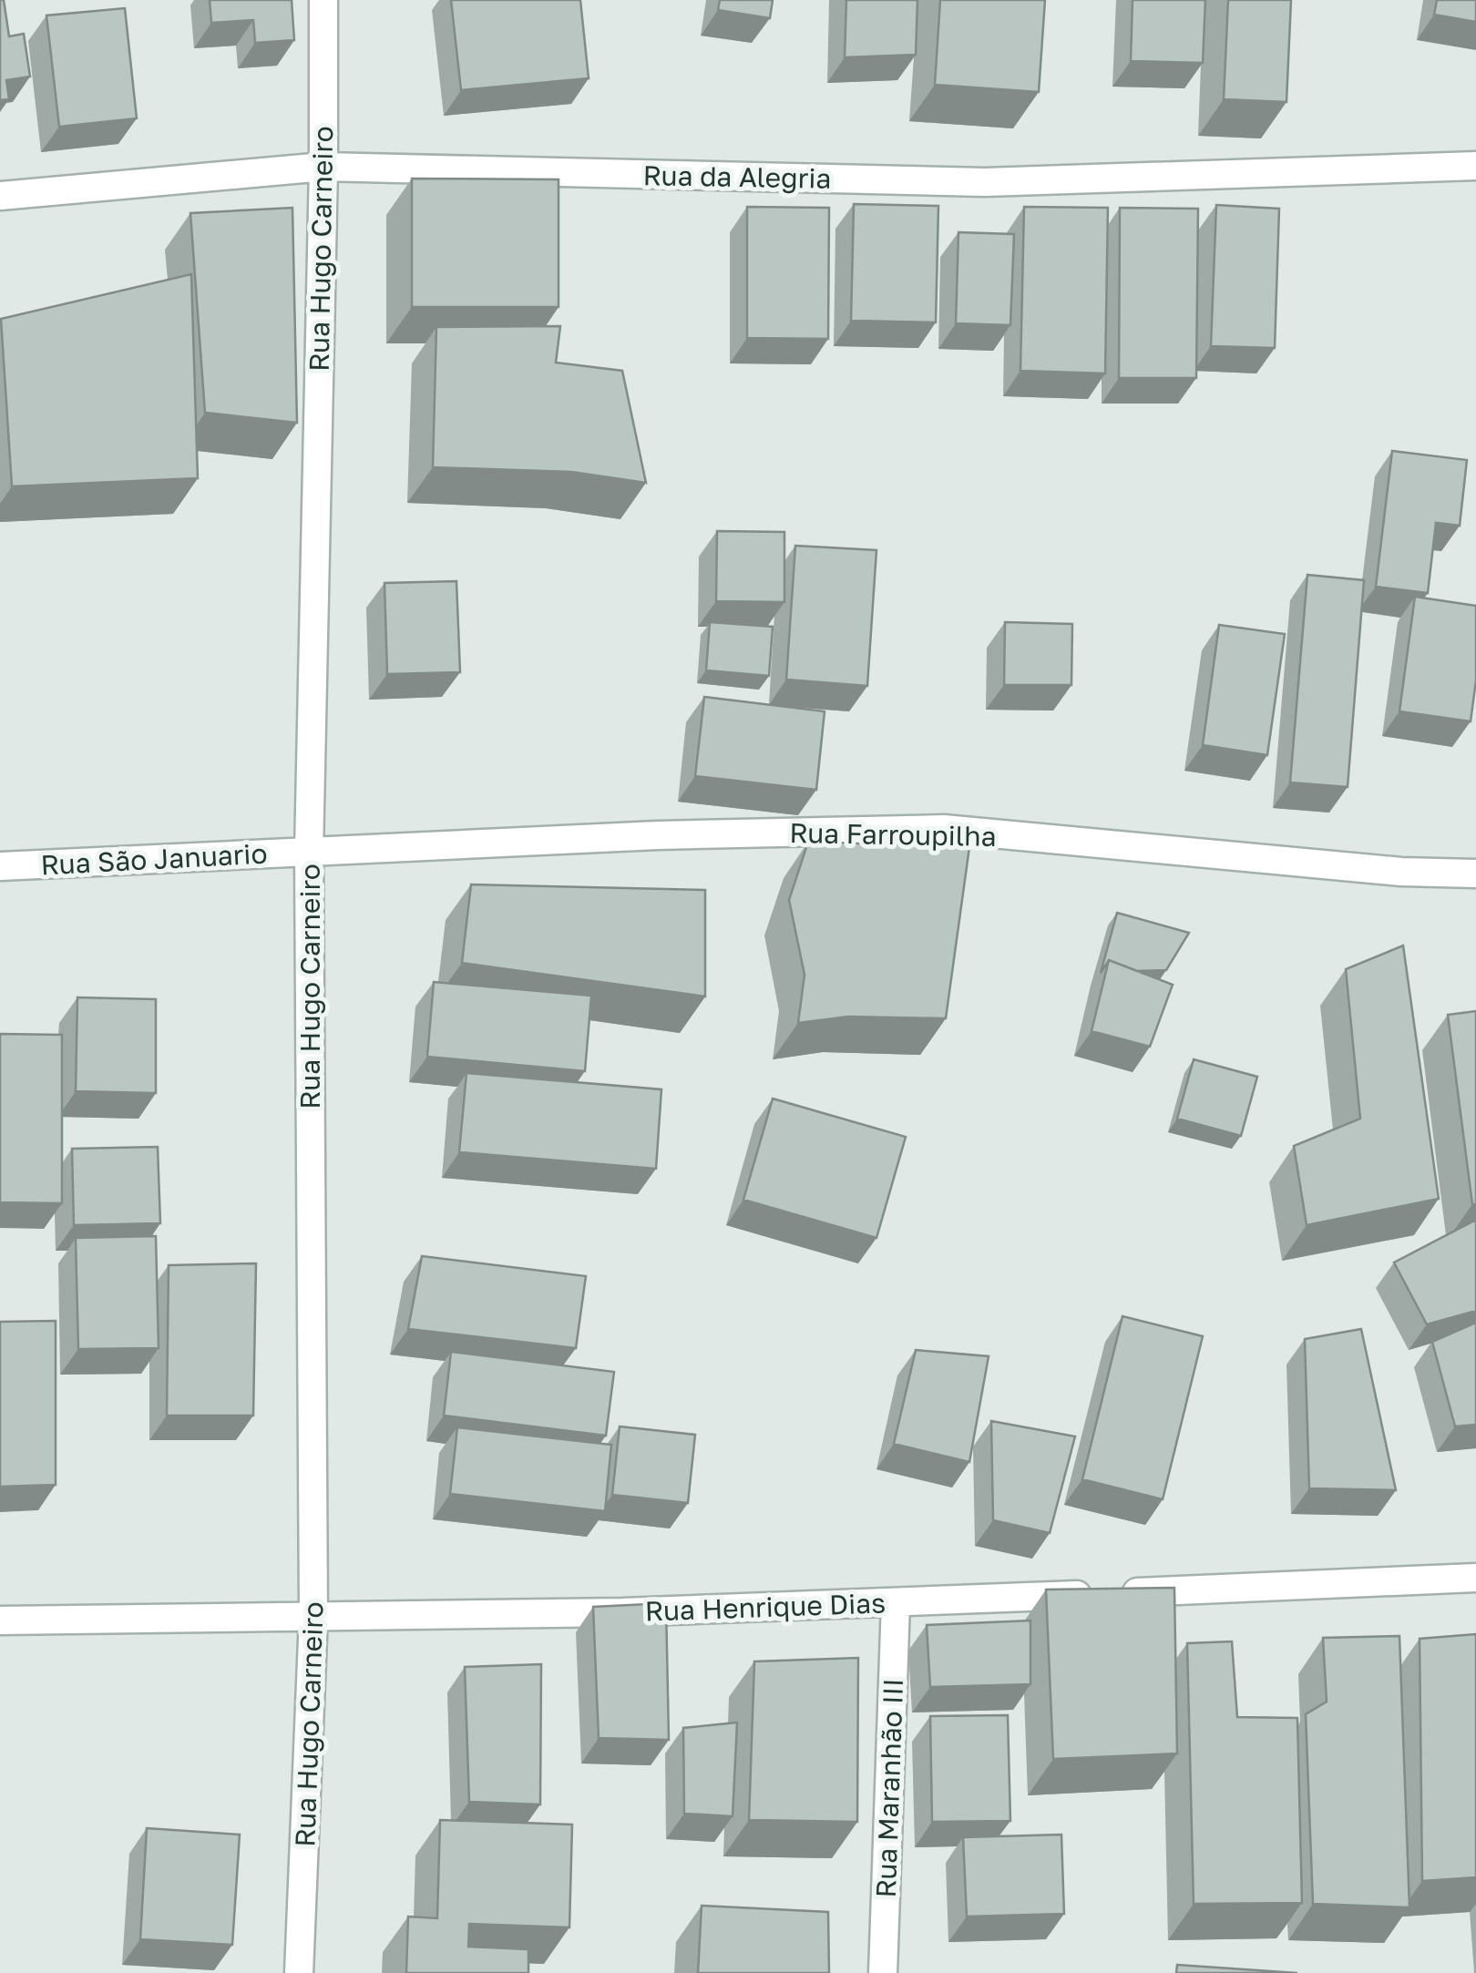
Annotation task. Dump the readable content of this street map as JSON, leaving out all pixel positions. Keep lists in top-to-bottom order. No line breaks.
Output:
{"streets":{"street":["Rua da Alegria","Rua Hugo Carneiro","Rua Farroupilha","Rua São Januario","Rua Henrique Dias","Rua Maranhão III"]},"crossings":[["Rua da Alegria","Rua Hugo Carneiro"],["Rua Hugo Carneiro","Rua Farroupilha"],["Rua Hugo Carneiro","Rua São Januario"],["Rua Hugo Carneiro","Rua Henrique Dias"],["Rua Farroupilha","Rua São Januario"],["Rua Henrique Dias","Rua Maranhão III"]]}
